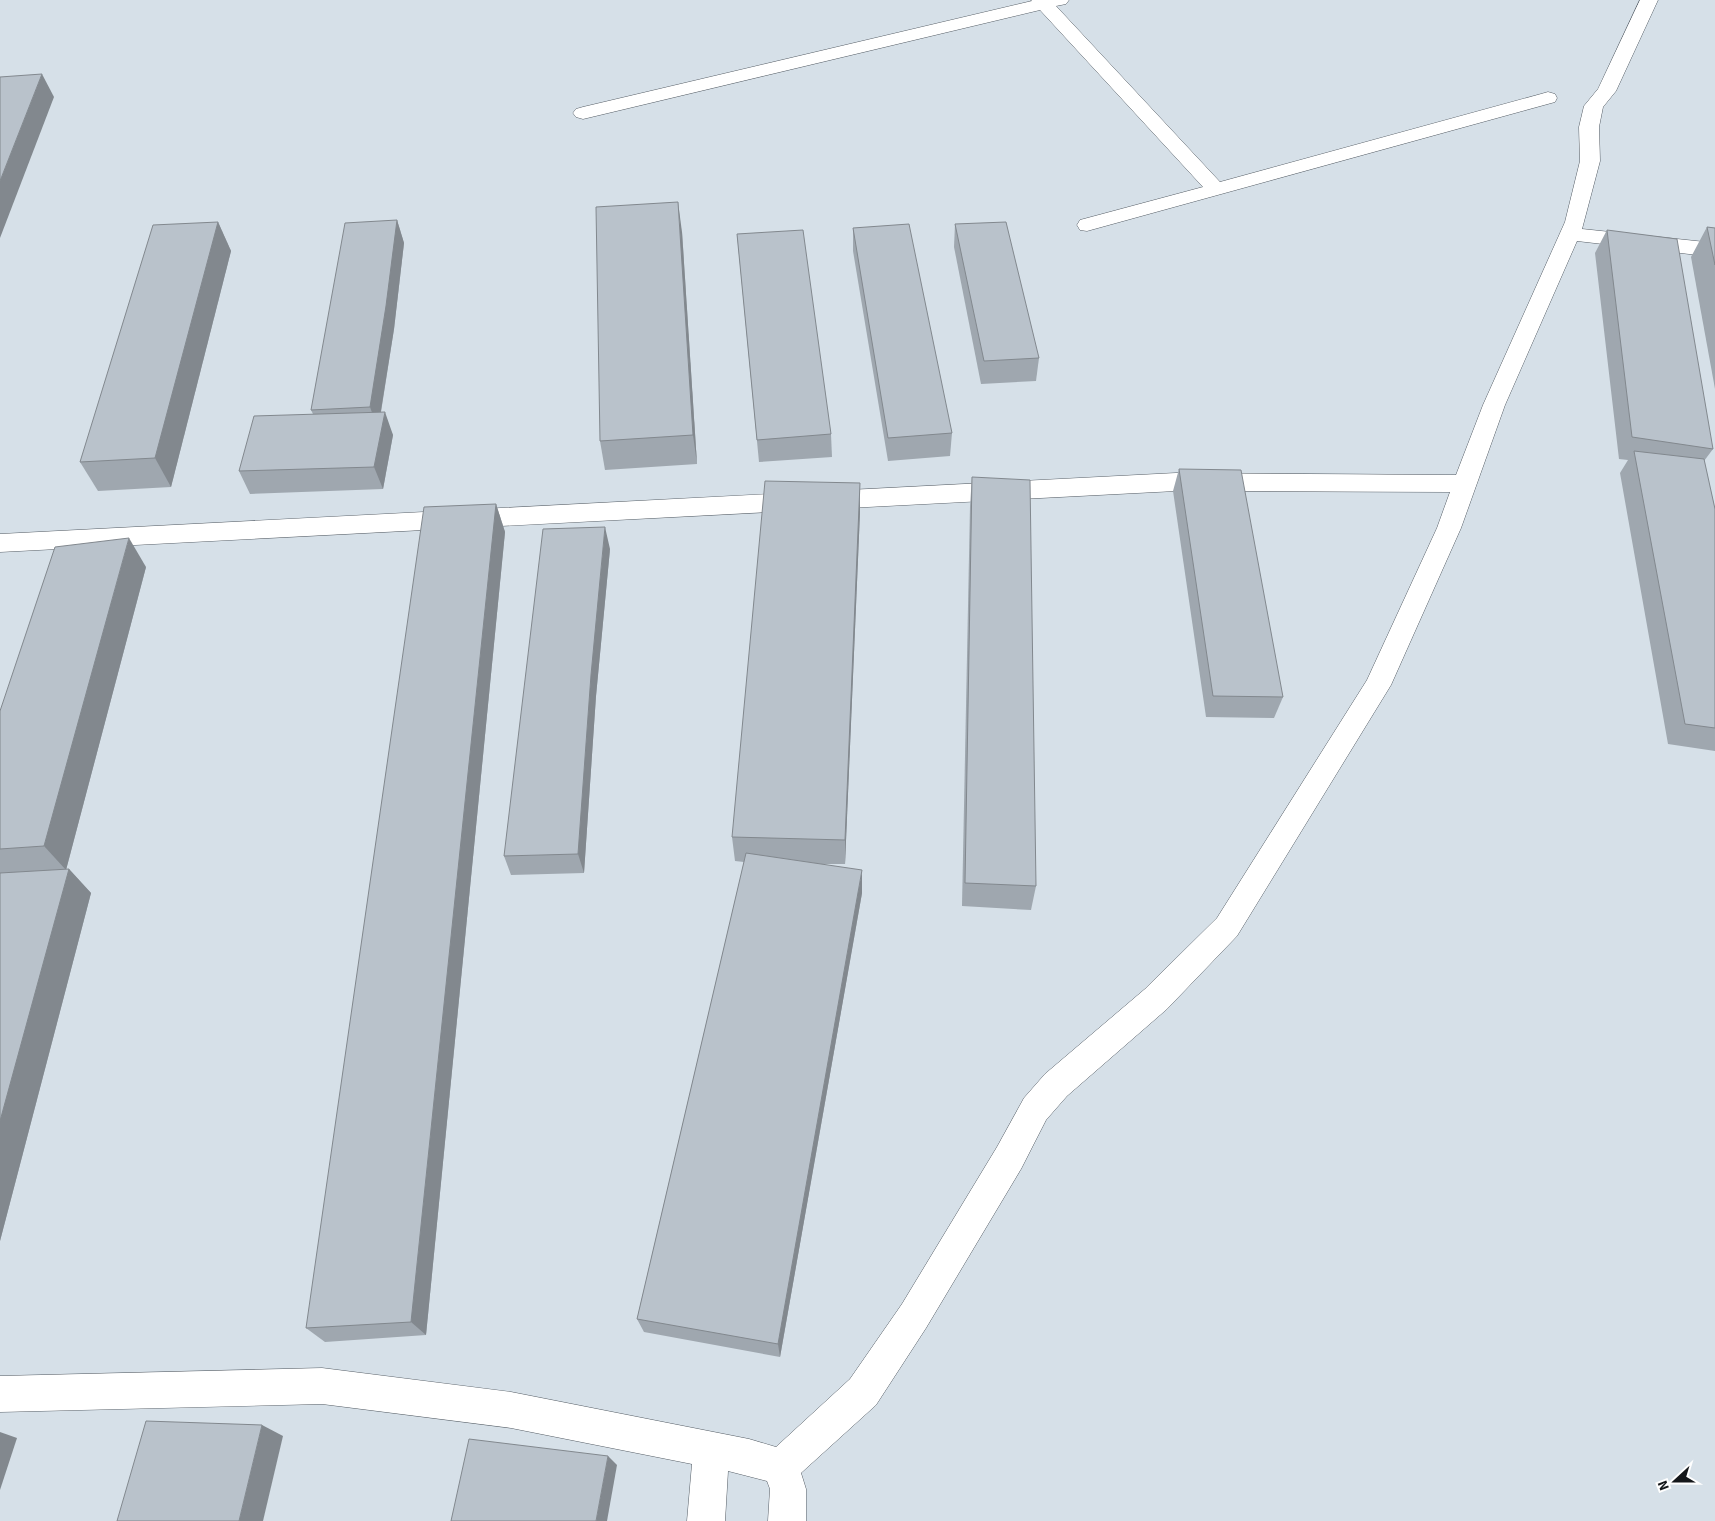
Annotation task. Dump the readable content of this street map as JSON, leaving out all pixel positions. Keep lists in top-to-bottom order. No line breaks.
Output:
{"north":"left"}
